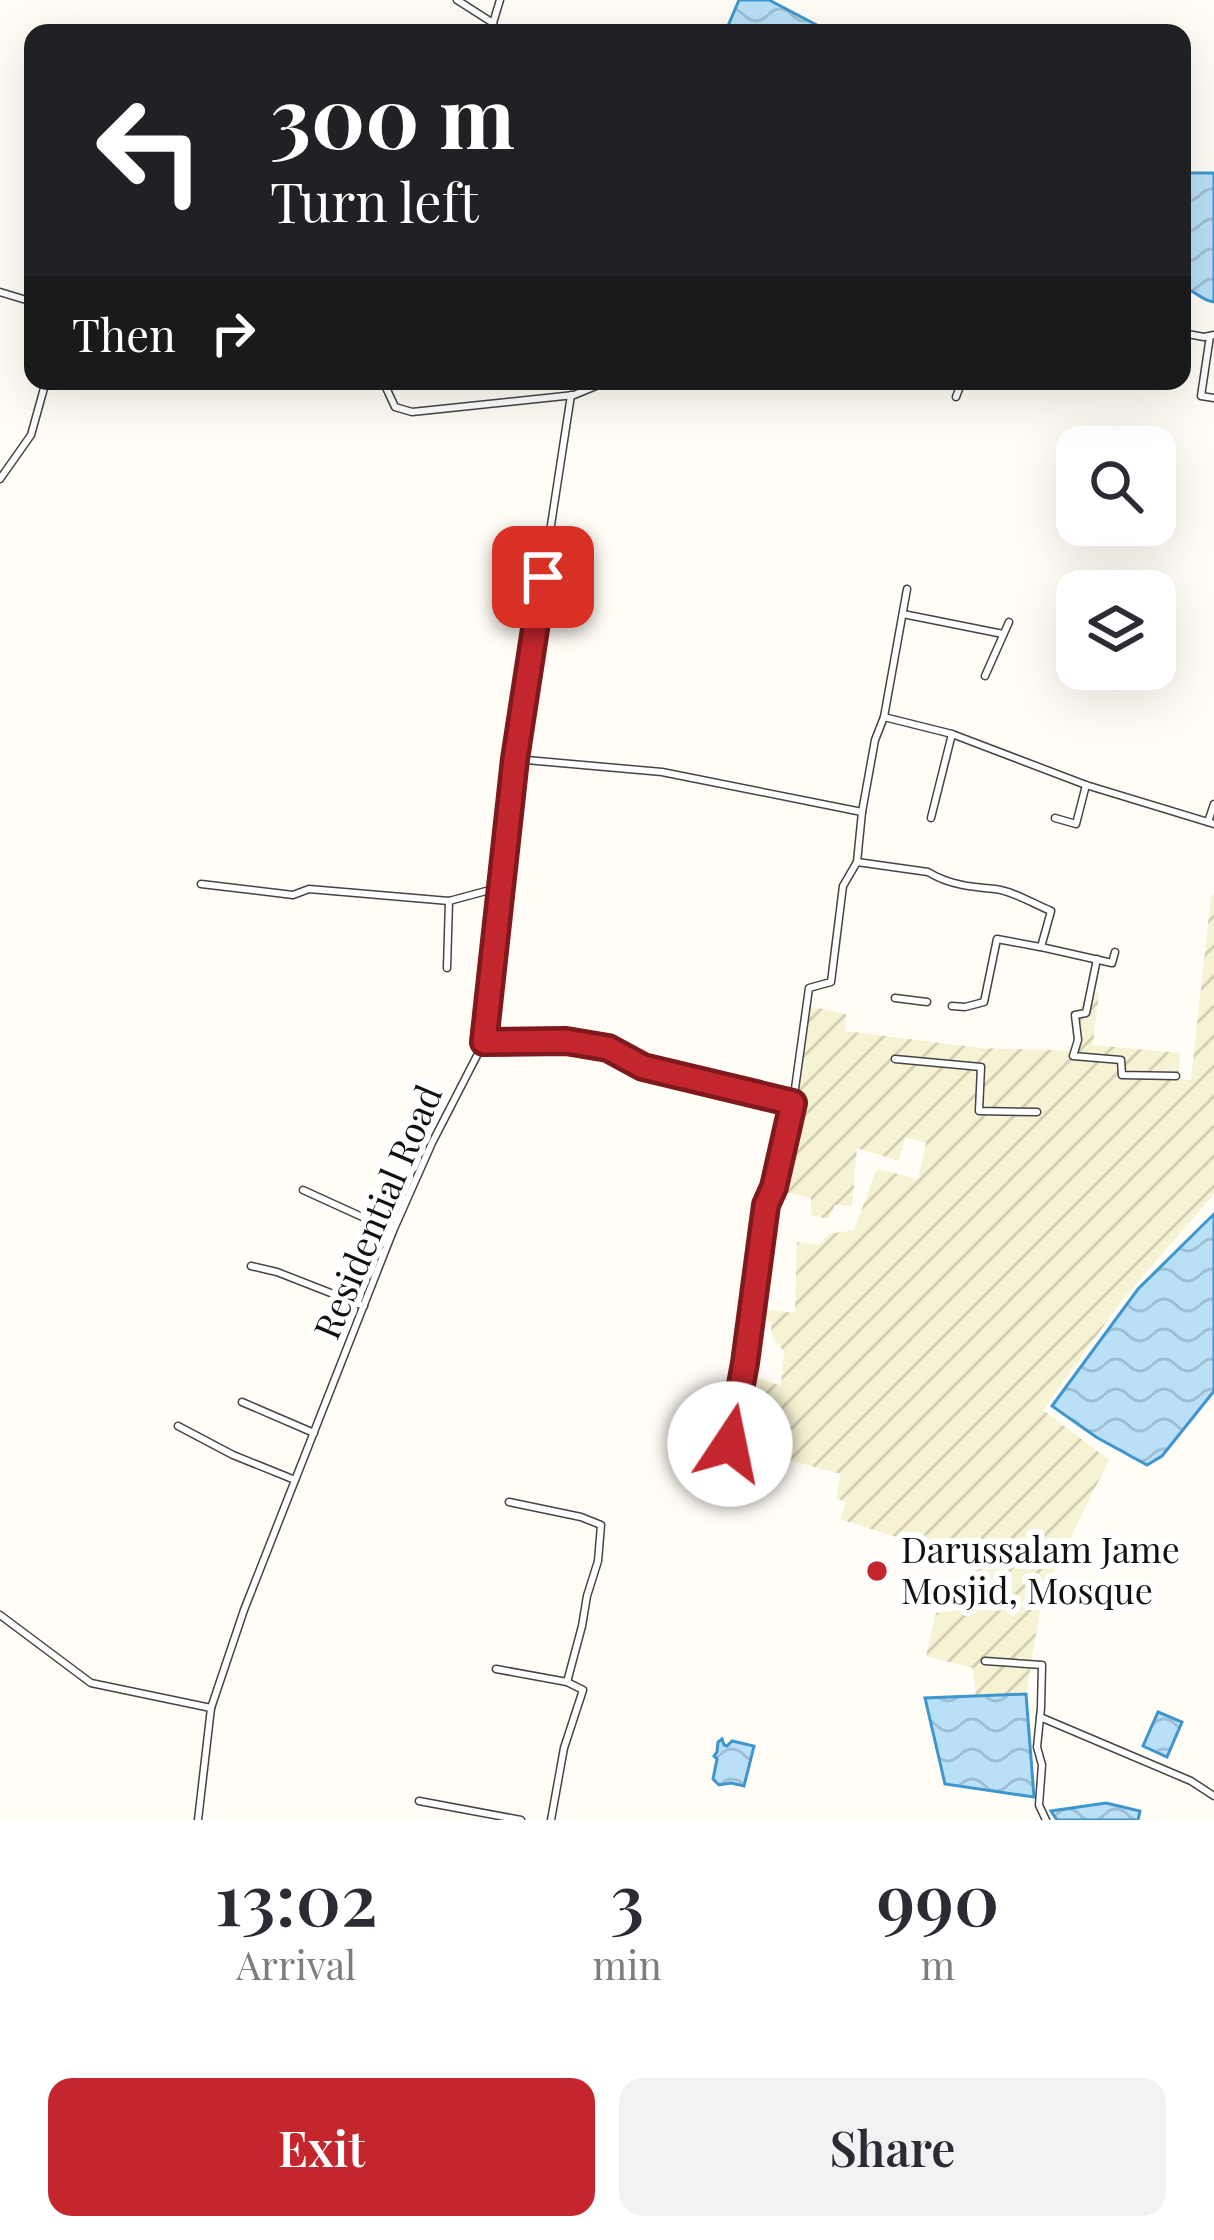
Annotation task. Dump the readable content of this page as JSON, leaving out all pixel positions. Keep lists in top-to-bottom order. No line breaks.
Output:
{"streets":{"street":["Residential Road"]},"places":["Darussalam Jame Mosjid, Mosque"],"page":{"turn":["300 m","Turn left"],"then":"Then","eta":["13:02","Arrival","3","min","990","m"],"buttons":["Exit","Share"]}}
